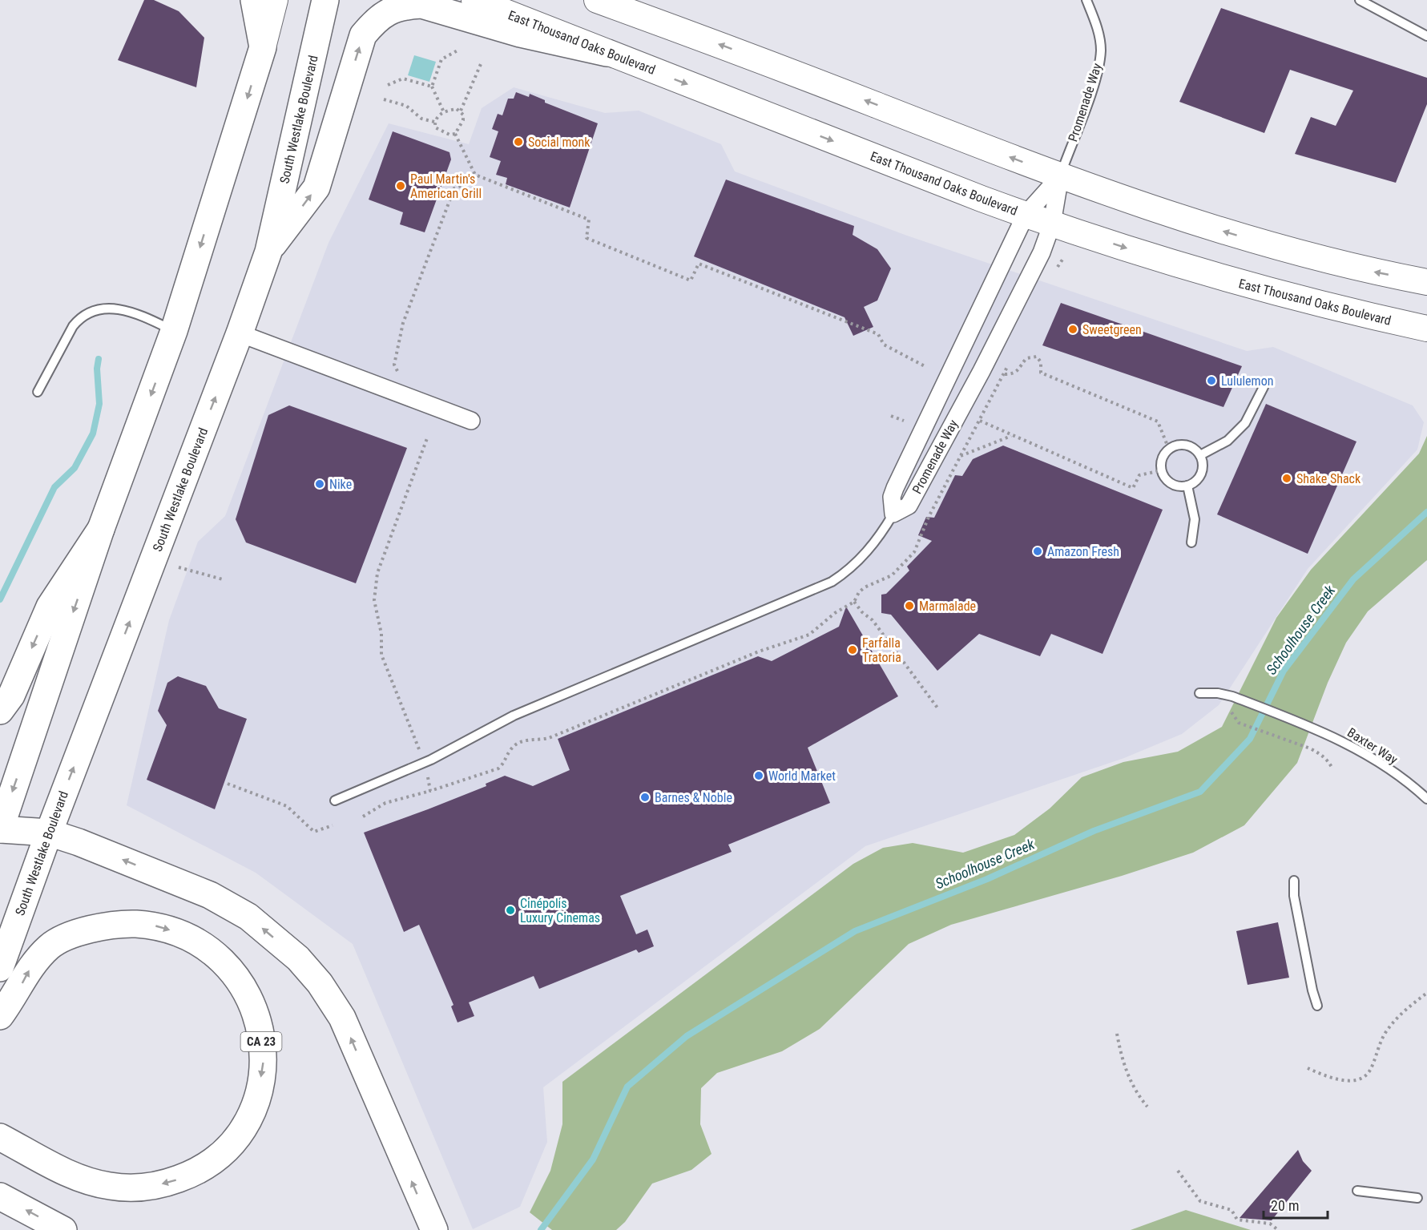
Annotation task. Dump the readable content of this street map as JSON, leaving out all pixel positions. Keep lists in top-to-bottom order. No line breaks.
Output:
{"streets":{"main road":["East Thousand Oaks Boulevard","South Westlake Boulevard","CA 23"],"street":["Promenade Way"],"lane":["Baxter Way"]},"crossings":[["East Thousand Oaks Boulevard","Promenade Way"]],"water":["Schoolhouse Creek"],"places":["Social monk","Paul Martin's American Grill","Sweetgreen","Lululemon","Shake Shack","Nike","Amazon Fresh","Marmalade","Farfalla Tratoria","World Market","Barnes & Noble","Cinépolis Luxury Cinemas"],"scale_bar":"20 m"}
